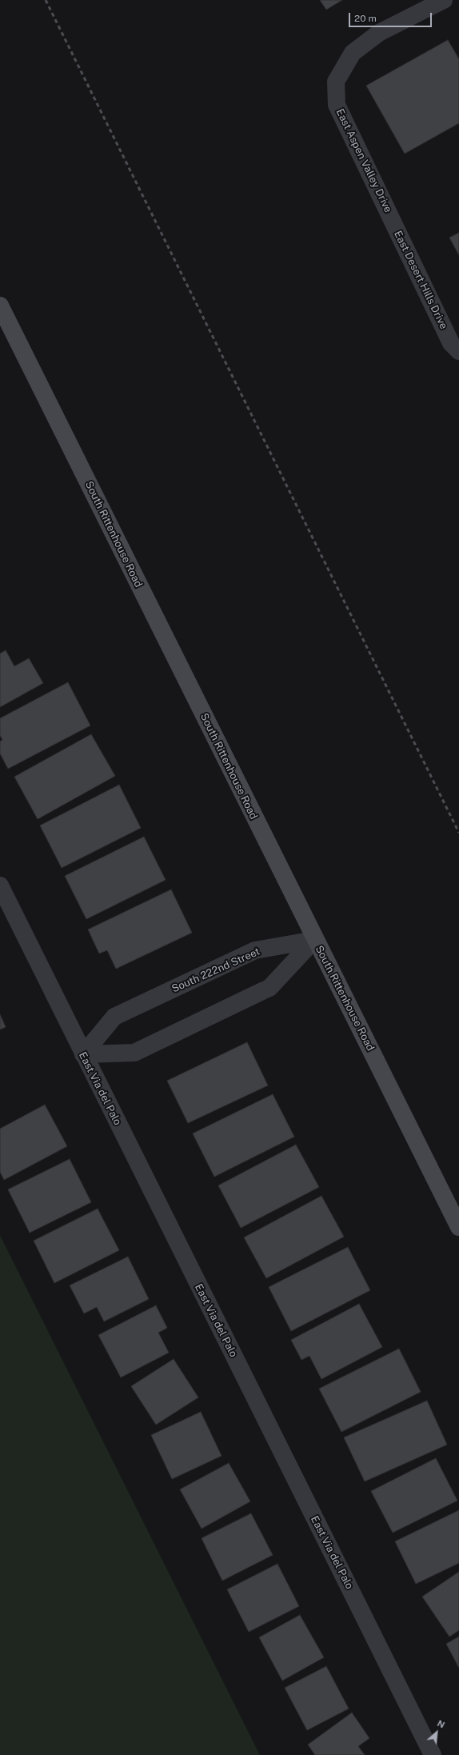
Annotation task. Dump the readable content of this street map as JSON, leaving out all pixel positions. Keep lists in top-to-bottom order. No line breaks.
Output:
{"streets":{"main road":["South Rittenhouse Road"],"street":["East Aspen Valley Drive","East Desert Hills Drive","South 222nd Street","East Via del Palo"]},"crossings":[["East Aspen Valley Drive","East Desert Hills Drive"],["South Rittenhouse Road","South 222nd Street"],["South 222nd Street","East Via del Palo"]],"scale_bar":"20 m","north":"top right"}
